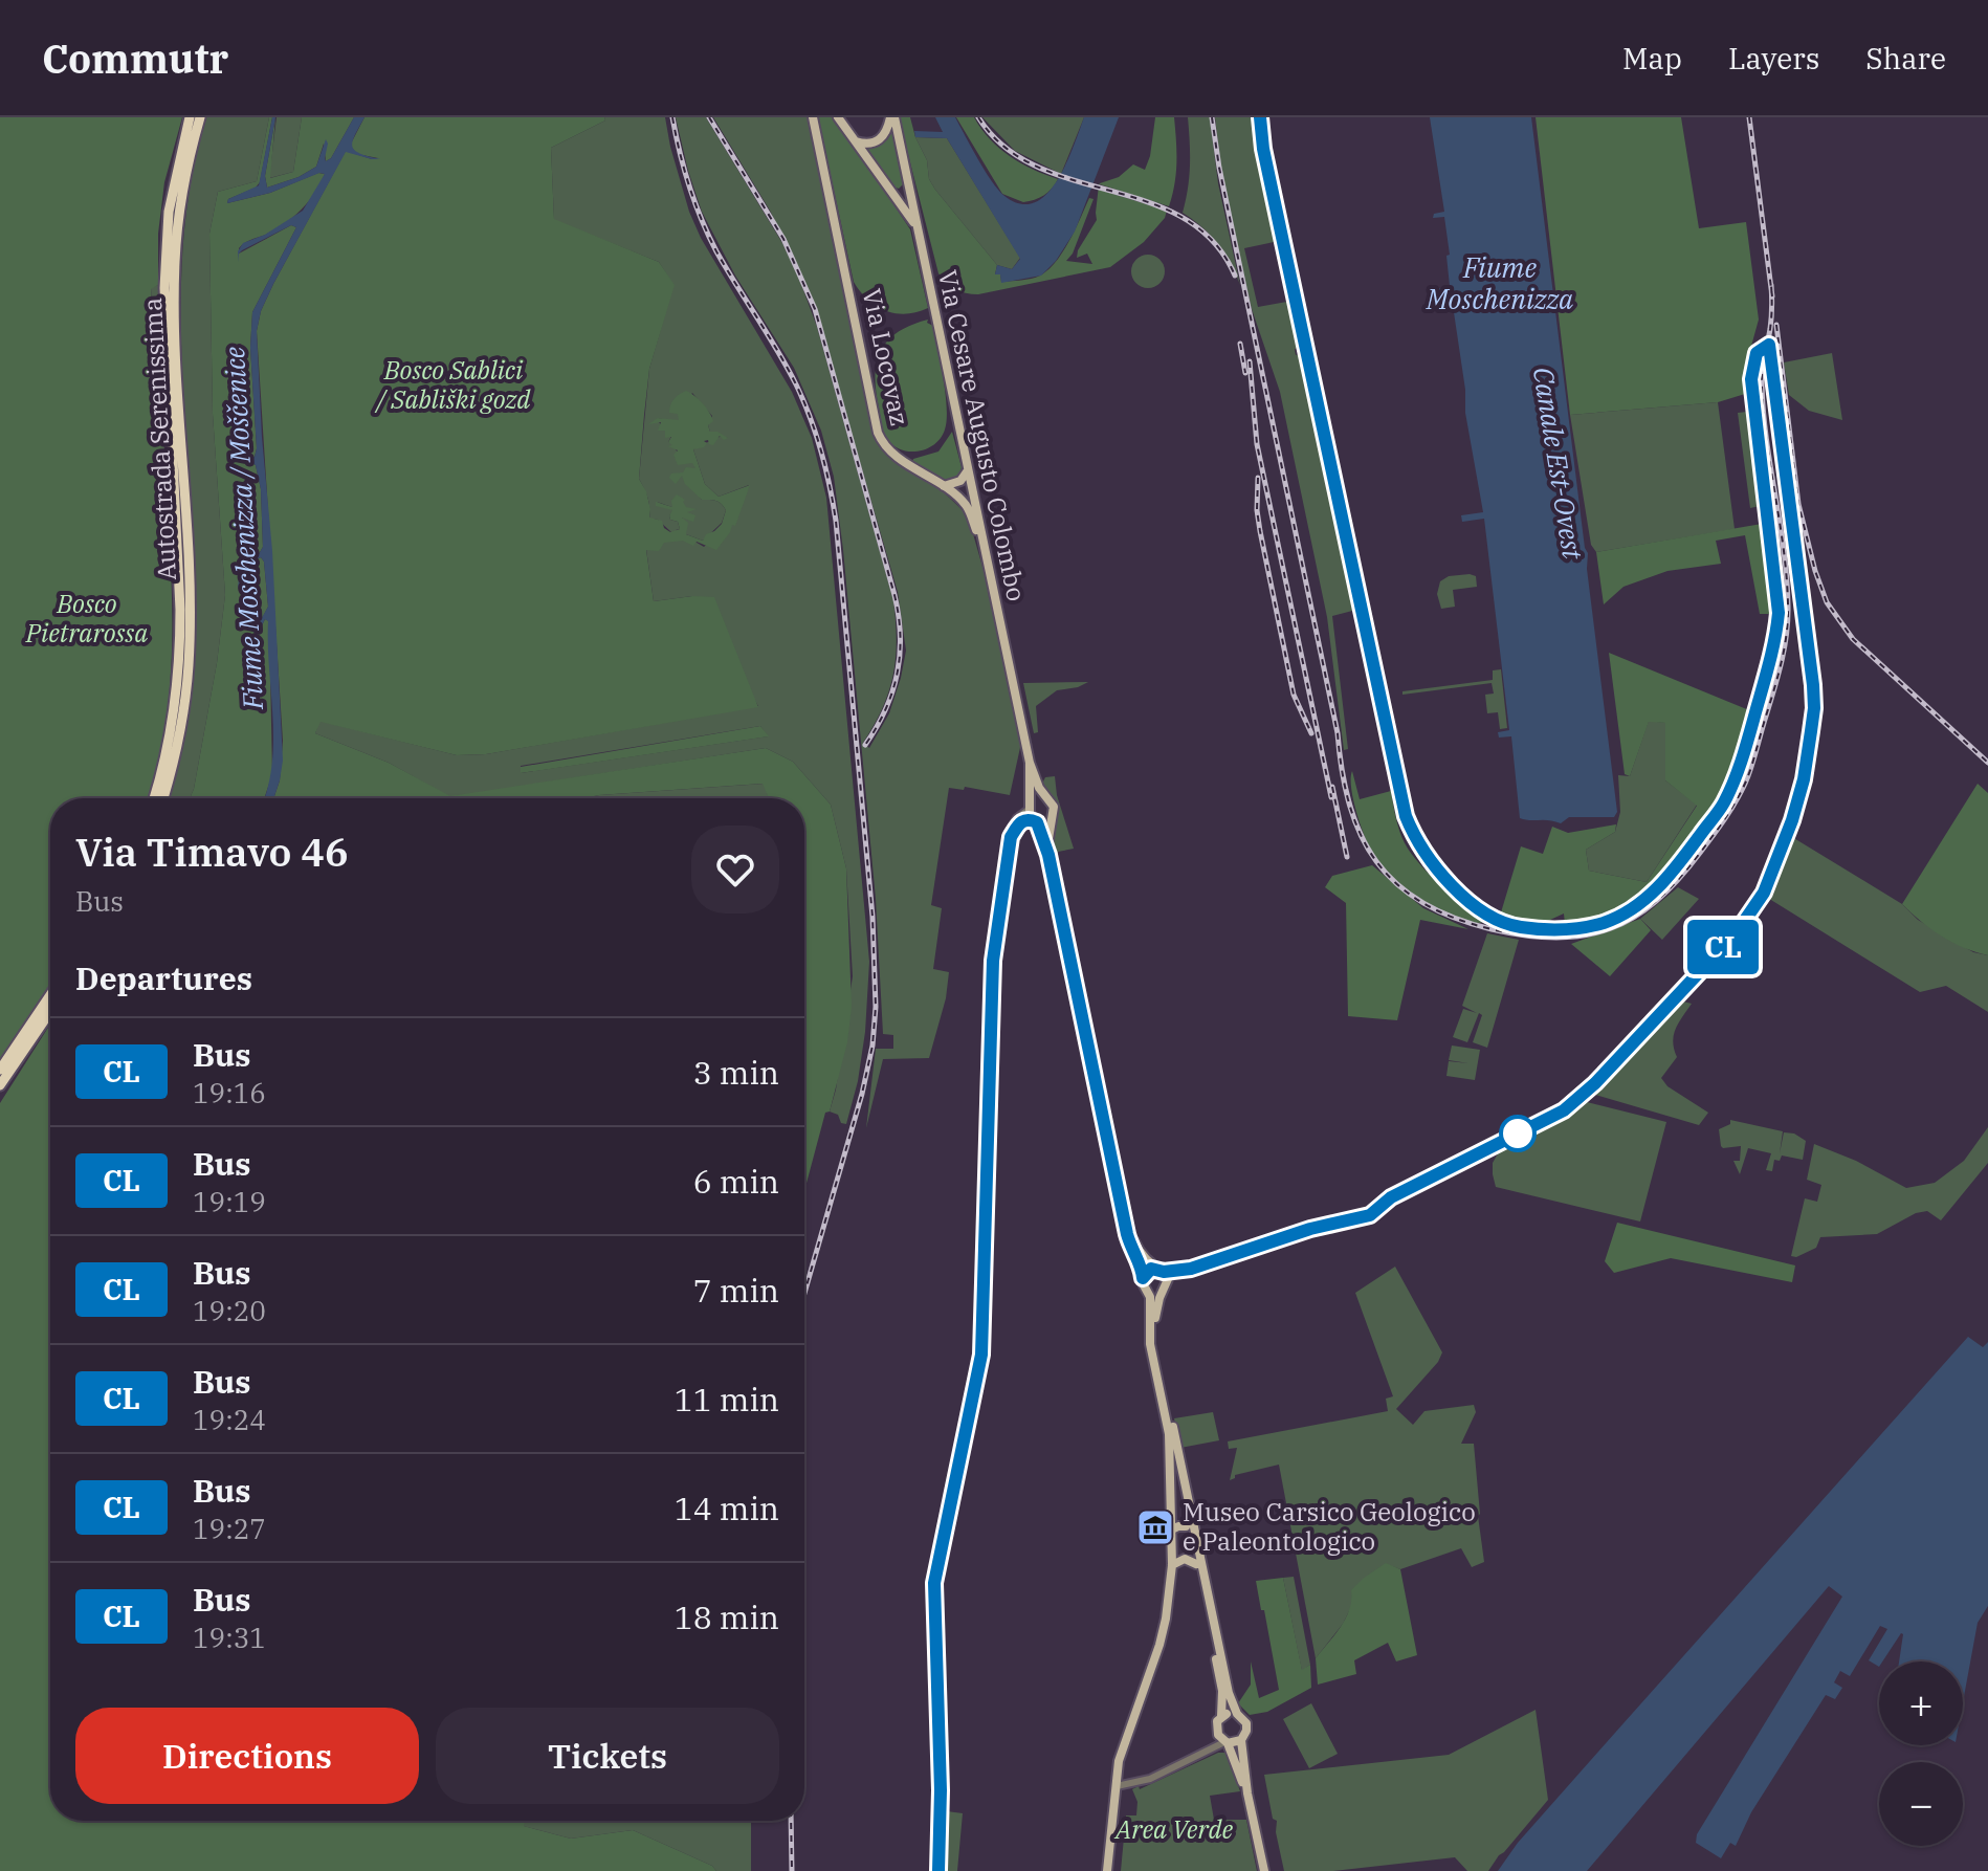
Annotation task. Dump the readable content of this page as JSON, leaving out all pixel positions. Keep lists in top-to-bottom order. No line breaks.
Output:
{"streets":{"highway":["Autostrada Serenissima"],"main road":["Via Locovaz","Via Cesare Augusto Colombo"]},"crossings":[["Via Locovaz","Via Cesare Augusto Colombo"]],"water":["Fiume Moschenizza","Canale Est-Ovest","Fiume Moschenizza / Moščenice"],"parks":["Bosco Sablici / Sabliški gozd","Bosco Pietrarossa","Area Verde"],"places":{"museum":["Museo Carsico Geologico e Paleontologico"]},"lines":["bus line CL"],"page":{"header":"Commutr","nav":["Map","Layers","Share"],"on_map":"CL","heading":[["Via Timavo 46","Bus"],"Departures"],"list":[{"mark":"CL","name":"Bus","note":"19:16","value":"3 min"},{"mark":"CL","name":"Bus","note":"19:19","value":"6 min"},{"mark":"CL","name":"Bus","note":"19:20","value":"7 min"},{"mark":"CL","name":"Bus","note":"19:24","value":"11 min"},{"mark":"CL","name":"Bus","note":"19:27","value":"14 min"},{"mark":"CL","name":"Bus","note":"19:31","value":"18 min"}],"map_buttons":["+","−"],"buttons":["Directions","Tickets"]}}
